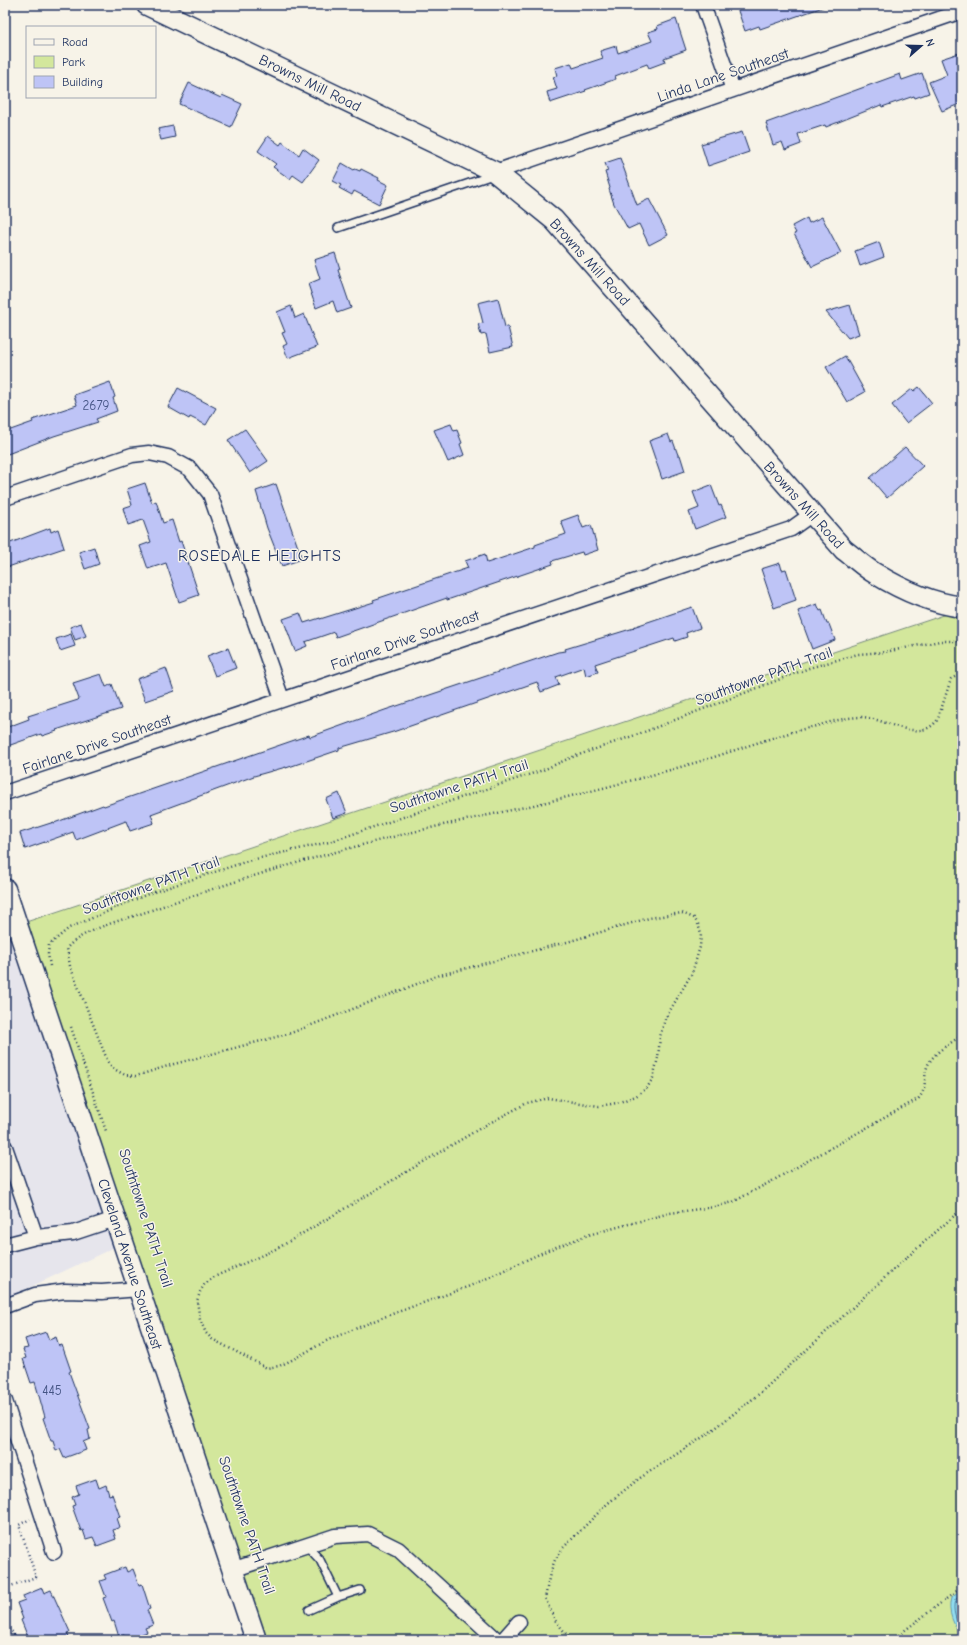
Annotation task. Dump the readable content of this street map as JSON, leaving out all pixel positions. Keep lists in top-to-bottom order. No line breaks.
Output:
{"streets":{"street":["Linda Lane Southeast","Browns Mill Road","Fairlane Drive Southeast","Cleveland Avenue Southeast"],"path":["Southtowne PATH Trail"]},"crossings":[["Linda Lane Southeast","Browns Mill Road"],["Browns Mill Road","Fairlane Drive Southeast"]],"districts":["ROSEDALE HEIGHTS"],"house_numbers":["2679","445"],"legend":["Road","Park","Building"],"north":"right"}
